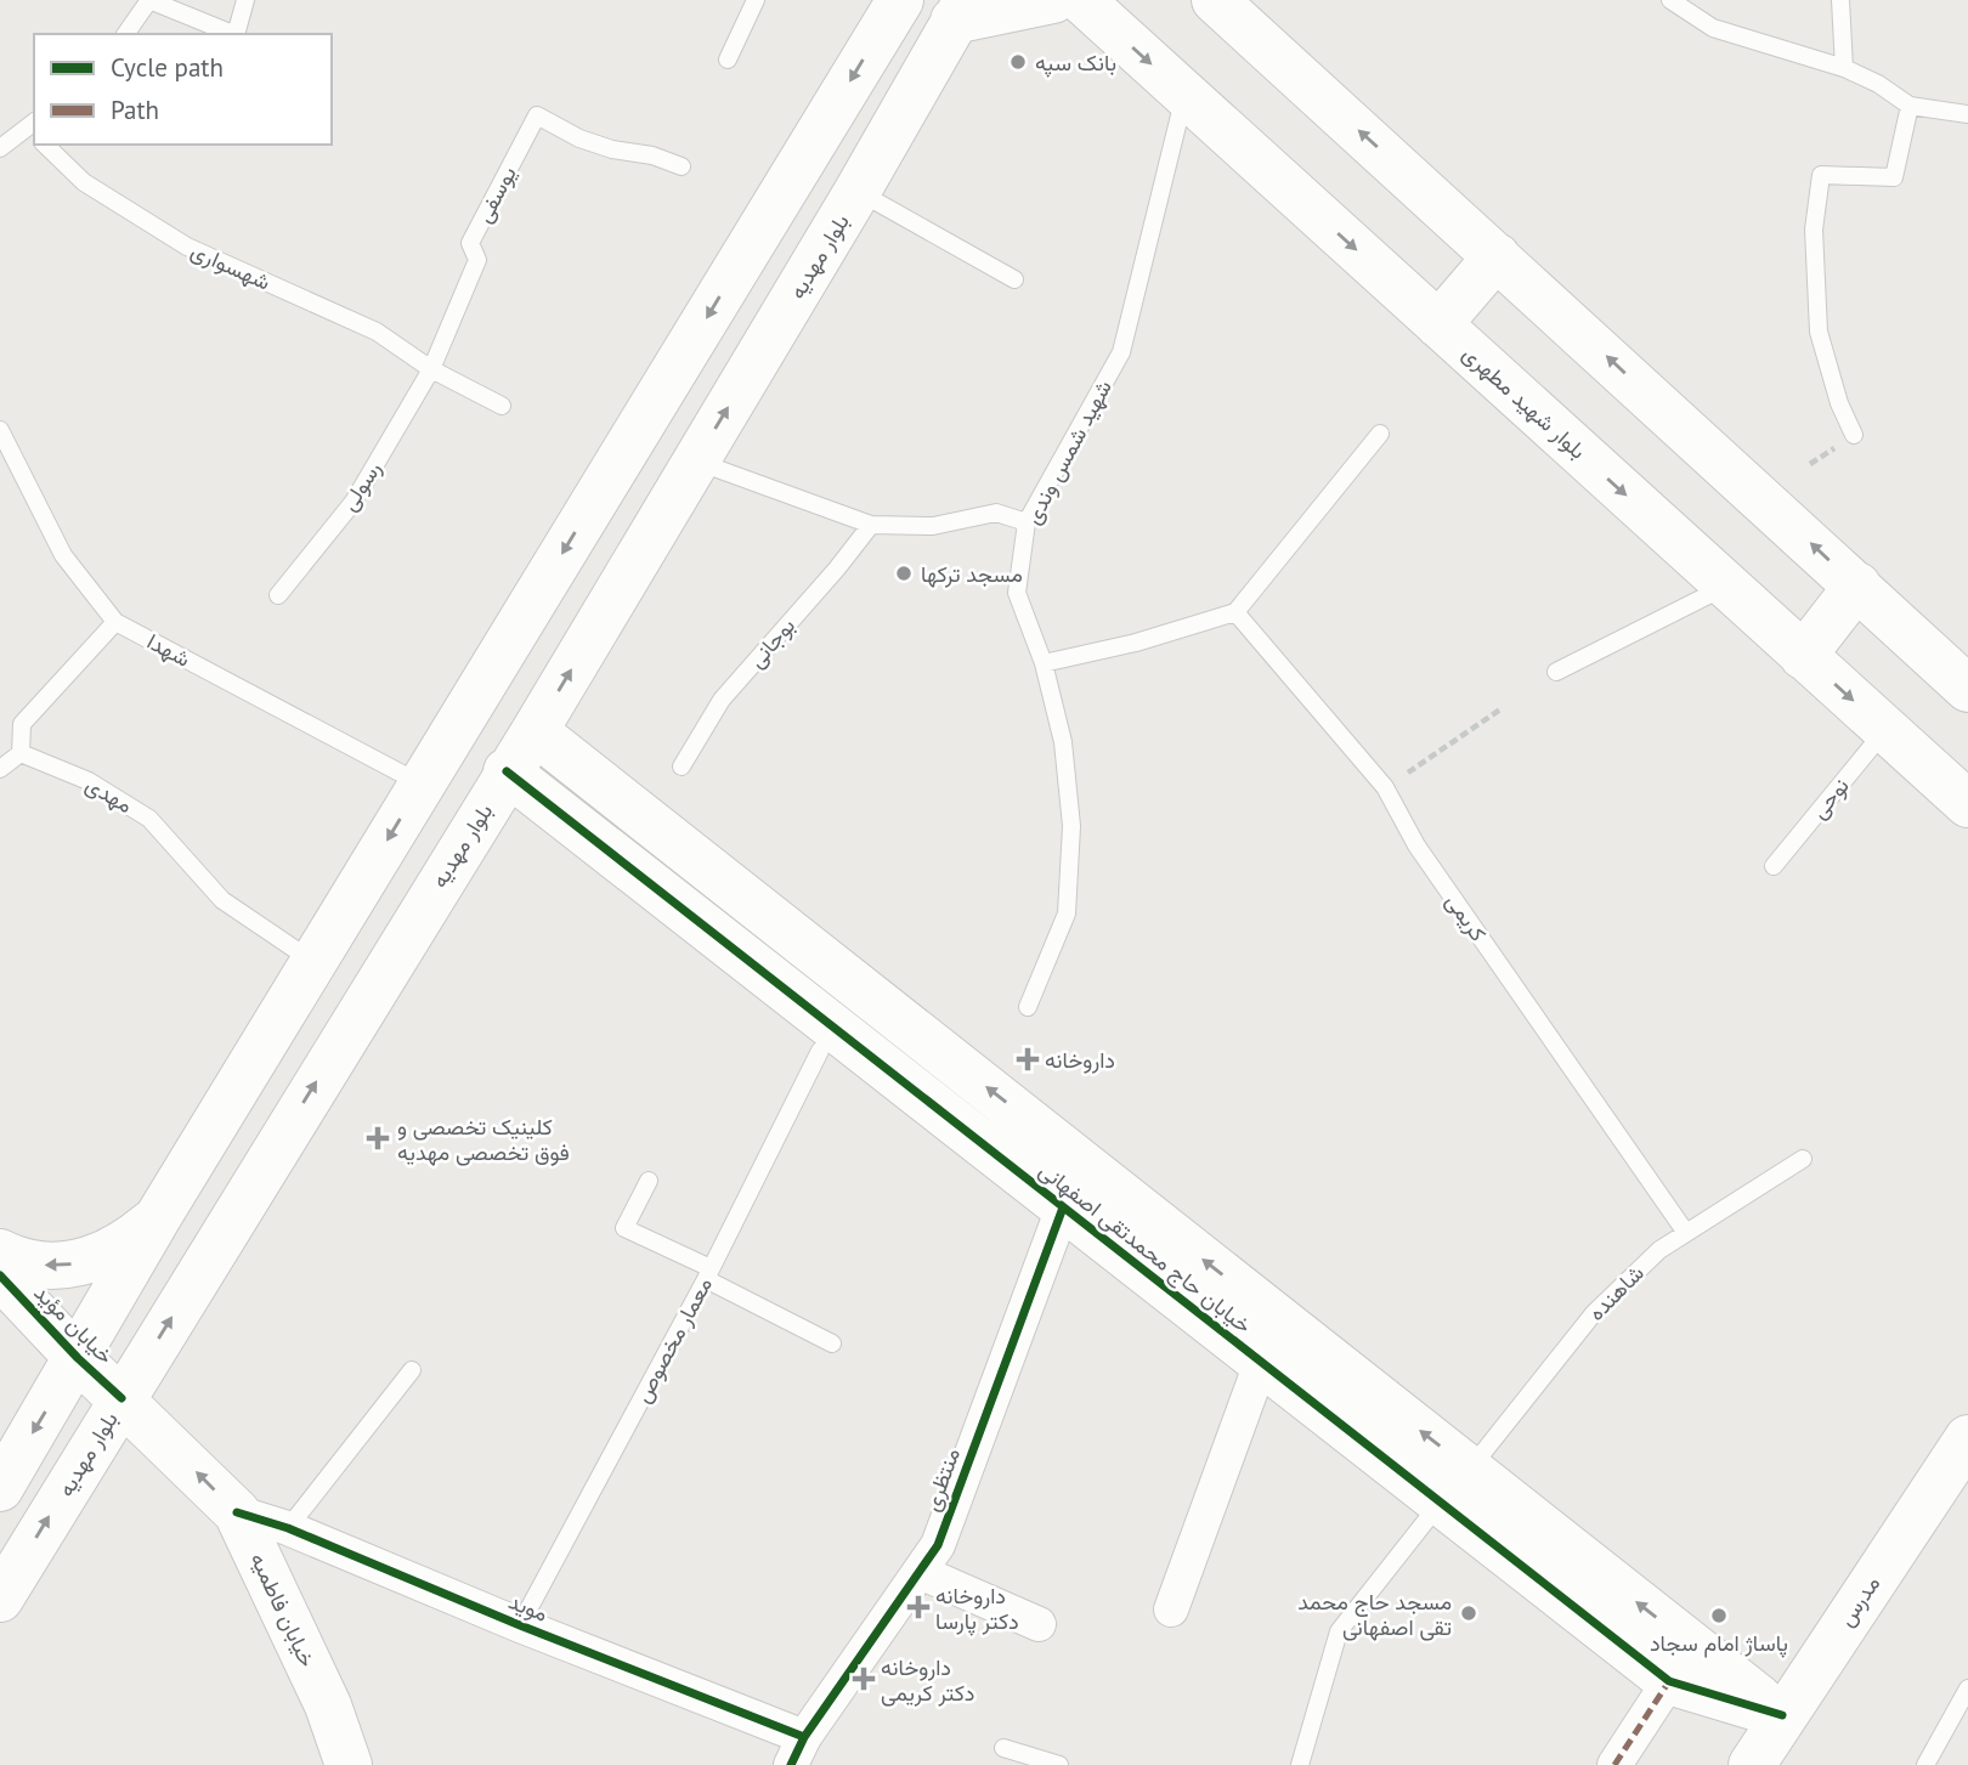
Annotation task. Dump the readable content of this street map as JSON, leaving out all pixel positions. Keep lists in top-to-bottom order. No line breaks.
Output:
{"streets":{"main road":["بلوار مهدیه","بلوار شهید مطهری","خیابان حاج محمدتقی اصفهانی","خیابان مؤید","مدرس","خیابان فاطمیه"],"street":["منتظری","موید"],"lane":["یوسفی","شهسواری","شهید شمس وندی","رسولی","بوجانی","شهدا","مهدی","نوحی","کریمی","شاهنده","معمار مخصوص"]},"crossings":[["یوسفی","شهسواری"],["یوسفی","رسولی"],["بلوار مهدیه","خیابان حاج محمدتقی اصفهانی"],["بلوار مهدیه","خیابان مؤید"],["بلوار مهدیه","خیابان فاطمیه"],["شهسواری","رسولی"],["بلوار شهید مطهری","شهید شمس وندی"],["بلوار شهید مطهری","نوحی"],["کریمی","شاهنده"],["خیابان حاج محمدتقی اصفهانی","شاهنده"],["خیابان حاج محمدتقی اصفهانی","منتظری"],["خیابان حاج محمدتقی اصفهانی","مدرس"],["خیابان مؤید","خیابان فاطمیه"],["معمار مخصوص","موید"],["منتظری","موید"],["موید","خیابان فاطمیه"]],"one_way":["خیابان فاطمیه"],"places":{"other":["بانک سپه","مسجد ترکها","مسجد حاج محمد تقی اصفهانی","پاساژ امام سجاد"],"health":["داروخانه","کلینیک تخصصی و فوق تخصصی مهدیه","داروخانه دکتر پارسا","داروخانه دکتر کریمی"]},"legend":["Cycle path","Path"]}
